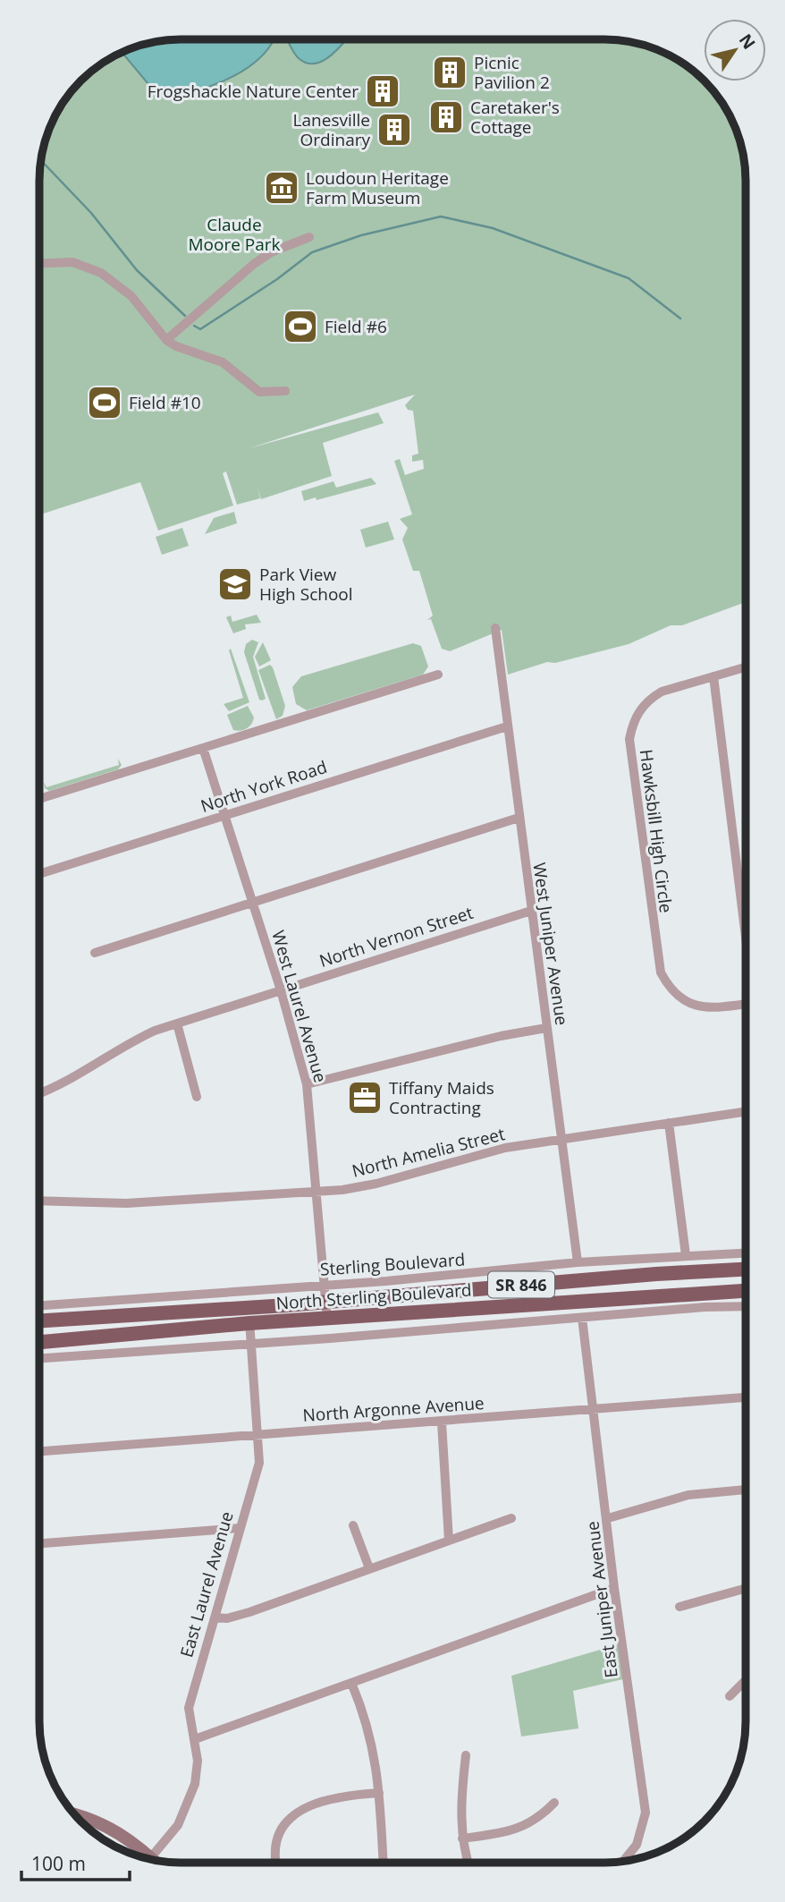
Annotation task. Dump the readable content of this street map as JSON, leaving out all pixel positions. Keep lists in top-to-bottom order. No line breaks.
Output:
{"streets":{"main road":["SR 846","North Sterling Boulevard"],"street":["North York Road","Hawksbill High Circle","North Vernon Street","West Juniper Avenue","West Laurel Avenue","North Amelia Street","Sterling Boulevard","North Argonne Avenue","East Laurel Avenue","East Juniper Avenue"]},"crossings":[["North York Road","West Juniper Avenue"],["North York Road","West Laurel Avenue"],["North Vernon Street","West Juniper Avenue"],["North Vernon Street","West Laurel Avenue"],["West Juniper Avenue","North Amelia Street"],["West Juniper Avenue","Sterling Boulevard"],["West Laurel Avenue","North Amelia Street"],["West Laurel Avenue","Sterling Boulevard"],["West Laurel Avenue","North Sterling Boulevard"],["North Sterling Boulevard","East Laurel Avenue"],["North Argonne Avenue","East Laurel Avenue"],["North Argonne Avenue","East Juniper Avenue"]],"parks":["Claude Moore Park"],"places":{"building":["Picnic Pavilion 2","Frogshackle Nature Center","Caretaker's Cottage","Lanesville Ordinary"],"museum":["Loudoun Heritage Farm Museum"],"sports":["Field #6","Field #10"],"school or university":["Park View High School"],"office":["Tiffany Maids Contracting"]},"scale_bar":"100 m","north":"top right"}
